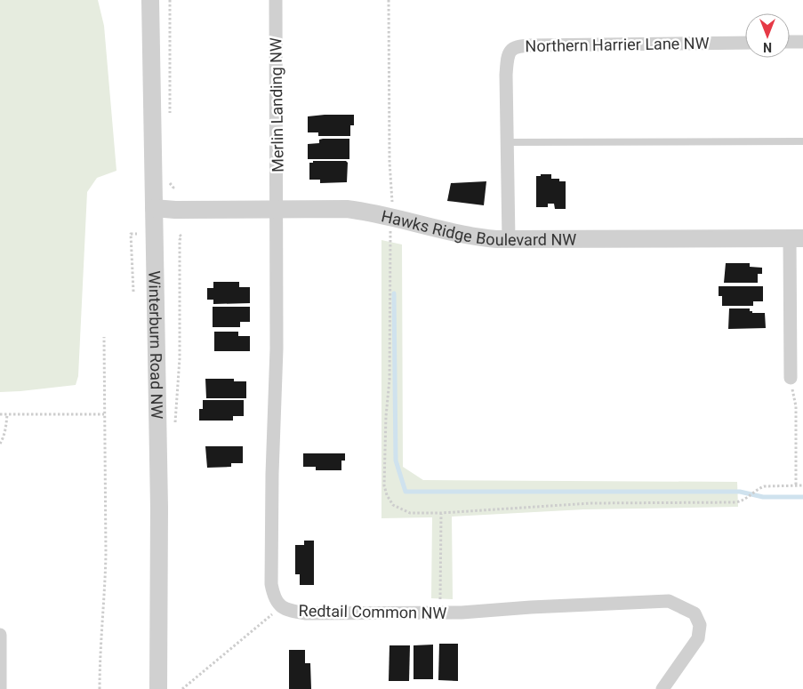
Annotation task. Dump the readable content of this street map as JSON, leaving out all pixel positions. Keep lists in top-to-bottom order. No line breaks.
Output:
{"streets":{"street":["Northern Harrier Lane NW","Merlin Landing NW","Hawks Ridge Boulevard NW","Winterburn Road NW","Redtail Common NW"]},"crossings":[["Northern Harrier Lane NW","Hawks Ridge Boulevard NW"],["Merlin Landing NW","Hawks Ridge Boulevard NW"],["Merlin Landing NW","Redtail Common NW"],["Hawks Ridge Boulevard NW","Winterburn Road NW"],["Hawks Ridge Boulevard NW","Redtail Common NW"]],"north":"bottom"}
